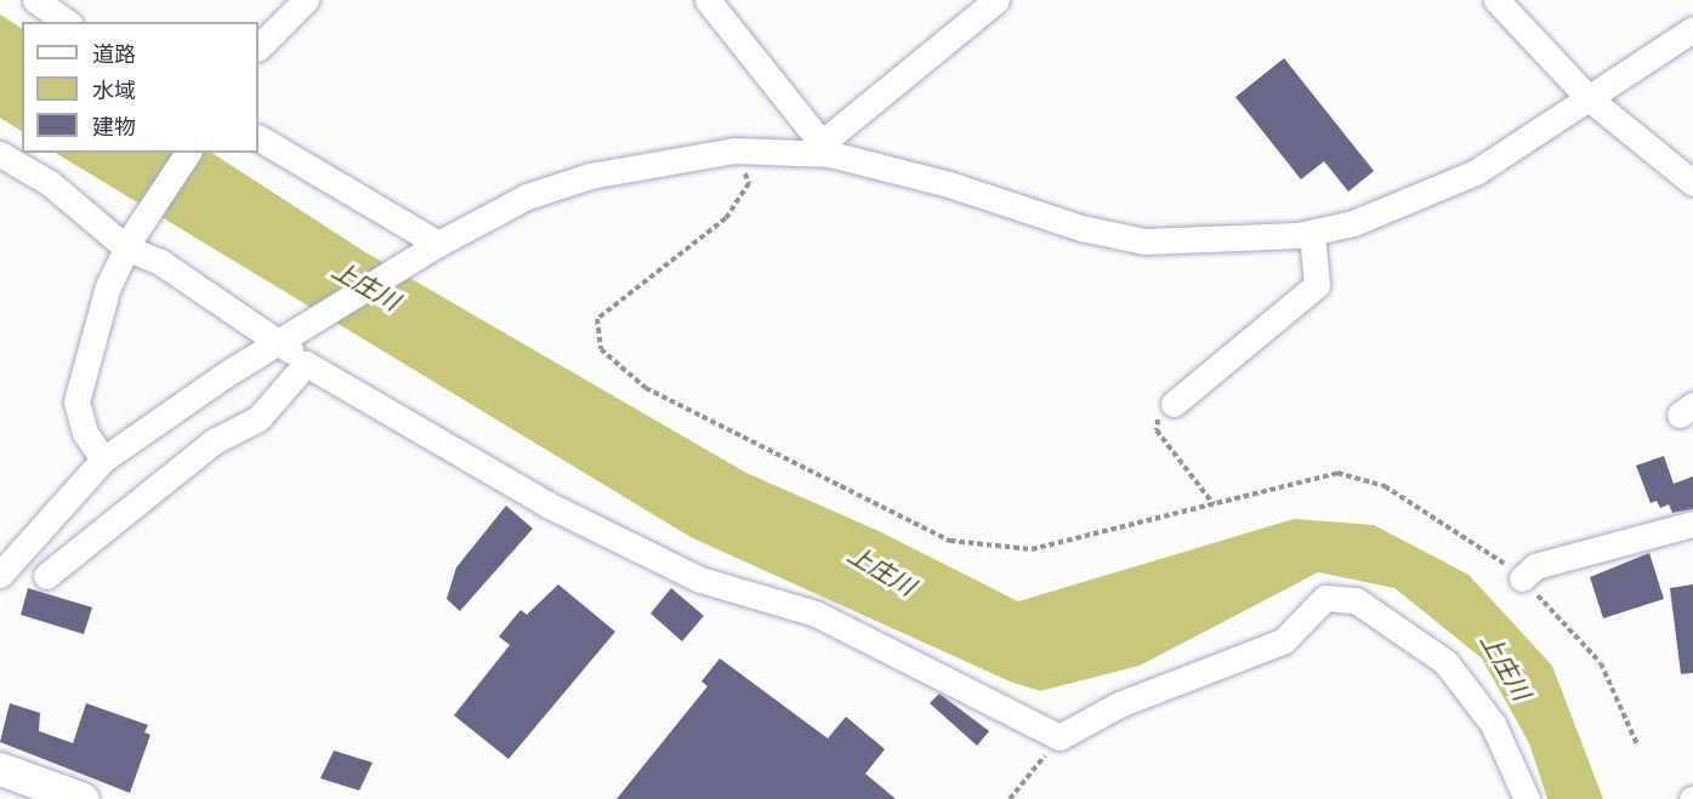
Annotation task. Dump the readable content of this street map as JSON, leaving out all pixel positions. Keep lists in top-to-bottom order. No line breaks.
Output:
{"water":["上庄川"],"legend":["道路","水域","建物"]}
